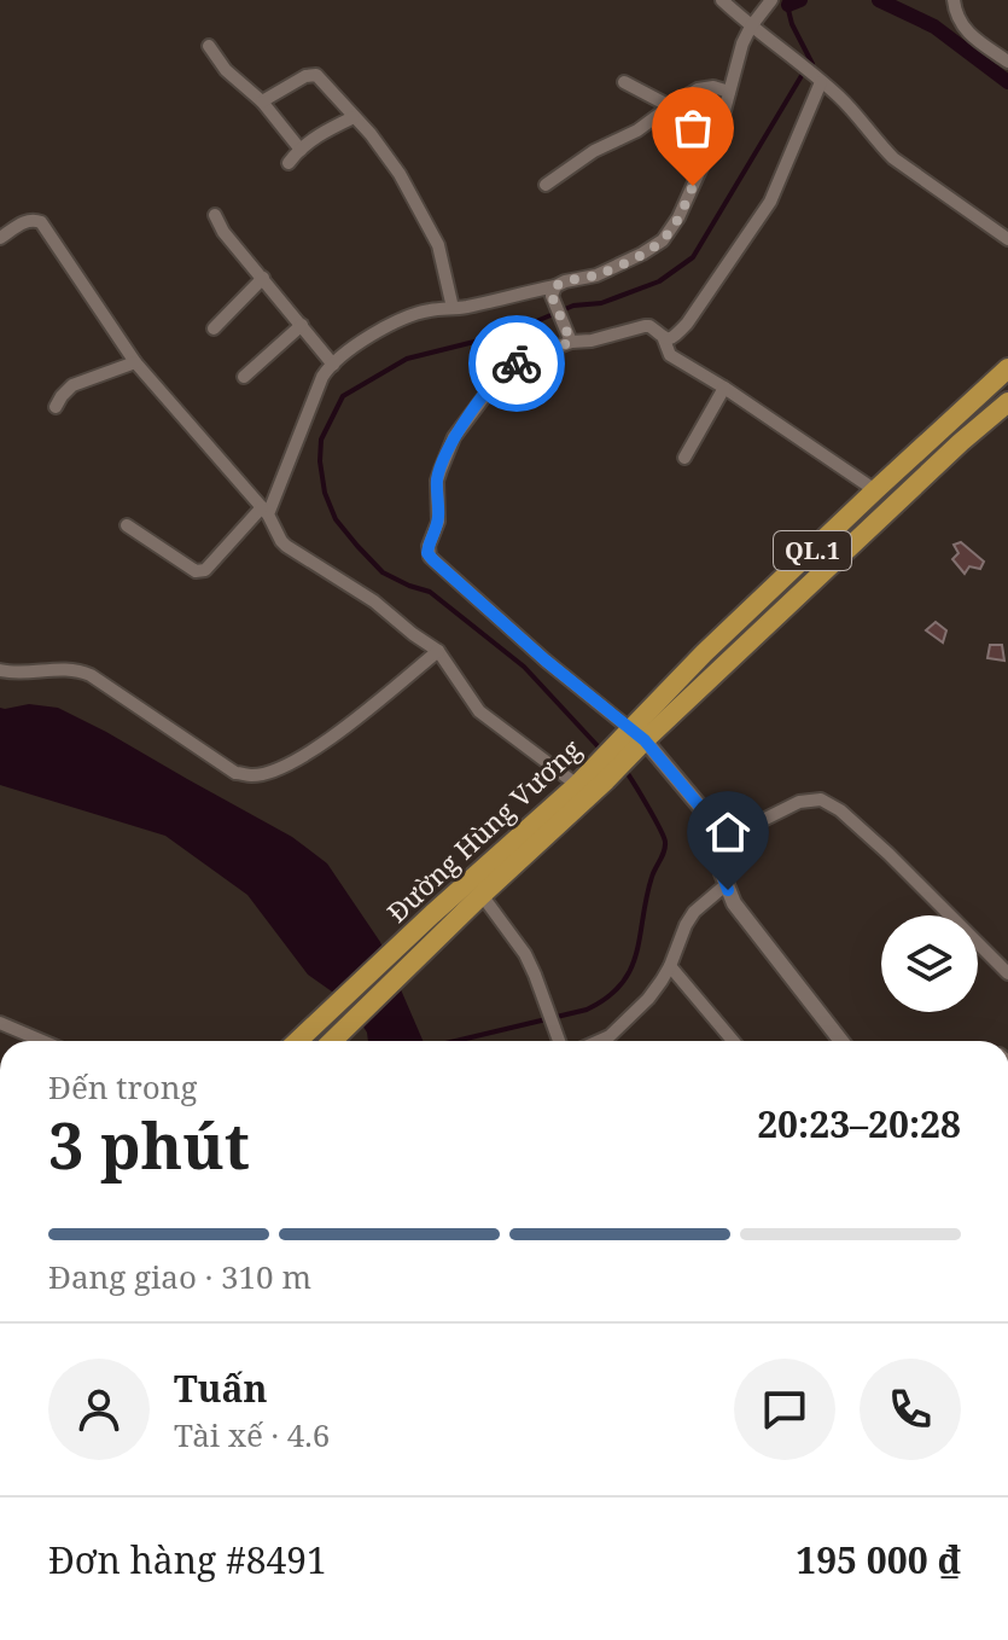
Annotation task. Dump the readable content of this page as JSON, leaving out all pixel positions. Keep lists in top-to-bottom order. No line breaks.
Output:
{"streets":{"highway":["QL.1","Đường Hùng Vương"]},"page":{"heading":["3 phút","Đến trong","20:23–20:28"],"panel":["Tuấn","Tài xế · 4.6","Đơn hàng #8491","195 000 ₫"],"bar":"Đang giao · 310 m"}}
